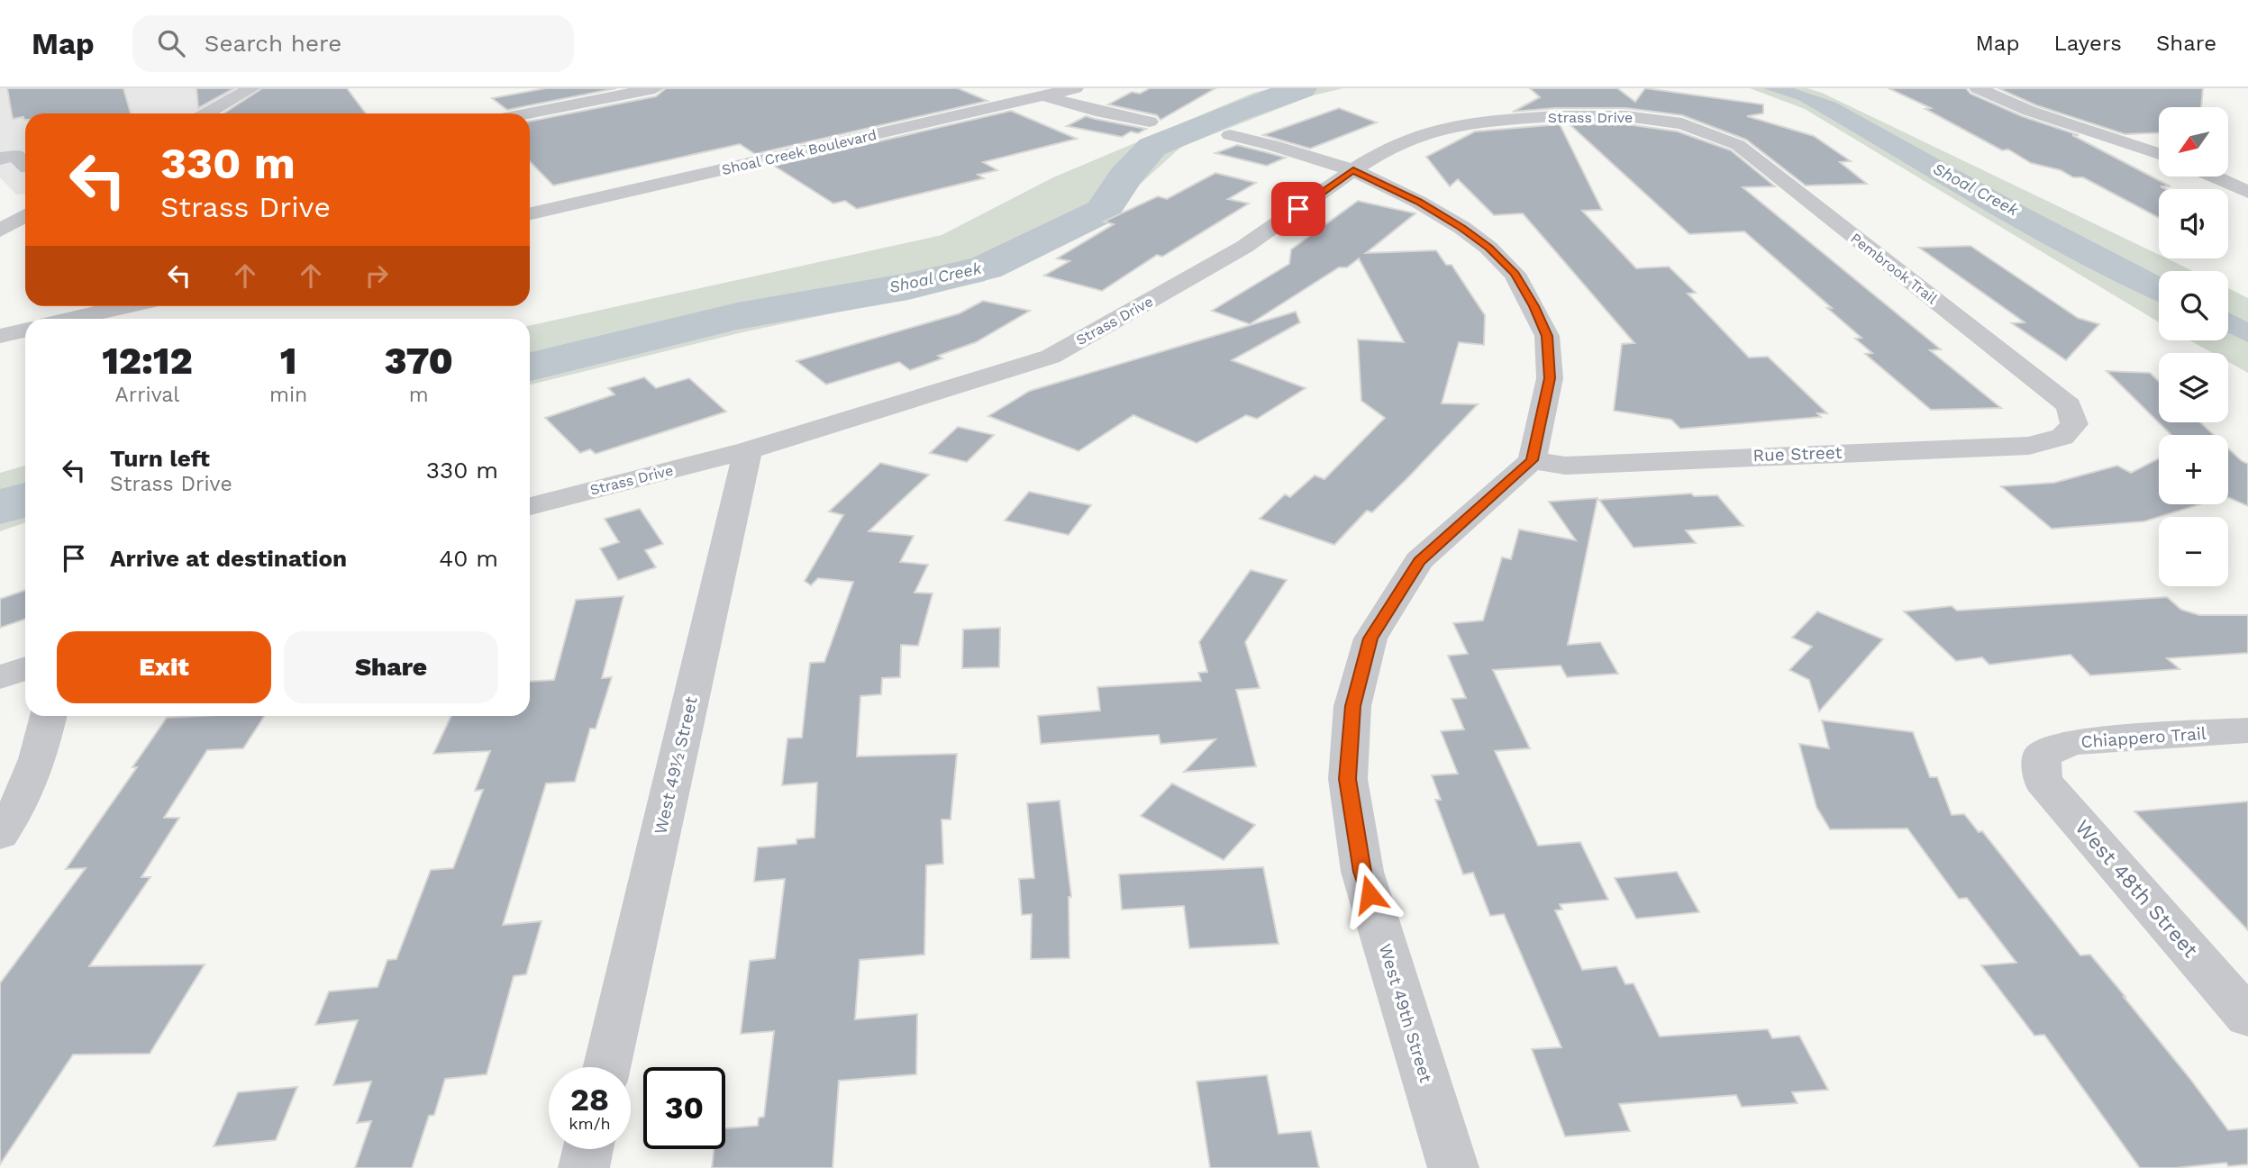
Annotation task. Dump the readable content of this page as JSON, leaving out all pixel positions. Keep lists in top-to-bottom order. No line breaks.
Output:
{"streets":{"street":["Strass Drive","Shoal Creek Boulevard","Pembrook Trail","Rue Street","Chiappero Trail","West 49½ Street","West 48th Street","West 49th Street"]},"crossings":[["Strass Drive","Pembrook Trail"],["Strass Drive","West 49½ Street"],["Pembrook Trail","Rue Street"],["Rue Street","West 49th Street"],["Chiappero Trail","West 48th Street"]],"water":["Shoal Creek"],"north":"bottom left","page":{"header":"Map","search":"Search here","nav":["Map","Layers","Share"],"map_buttons":["+","−"],"turn":["330 m","Strass Drive"],"eta":["12:12","Arrival","1","min","370","m"],"list":[{"name":"Turn left","note":"Strass Drive","value":"330 m"},{"name":"Arrive at destination","value":"40 m"}],"buttons":["Exit","Share"],"speed":"28 km/h","limit":"30"}}
